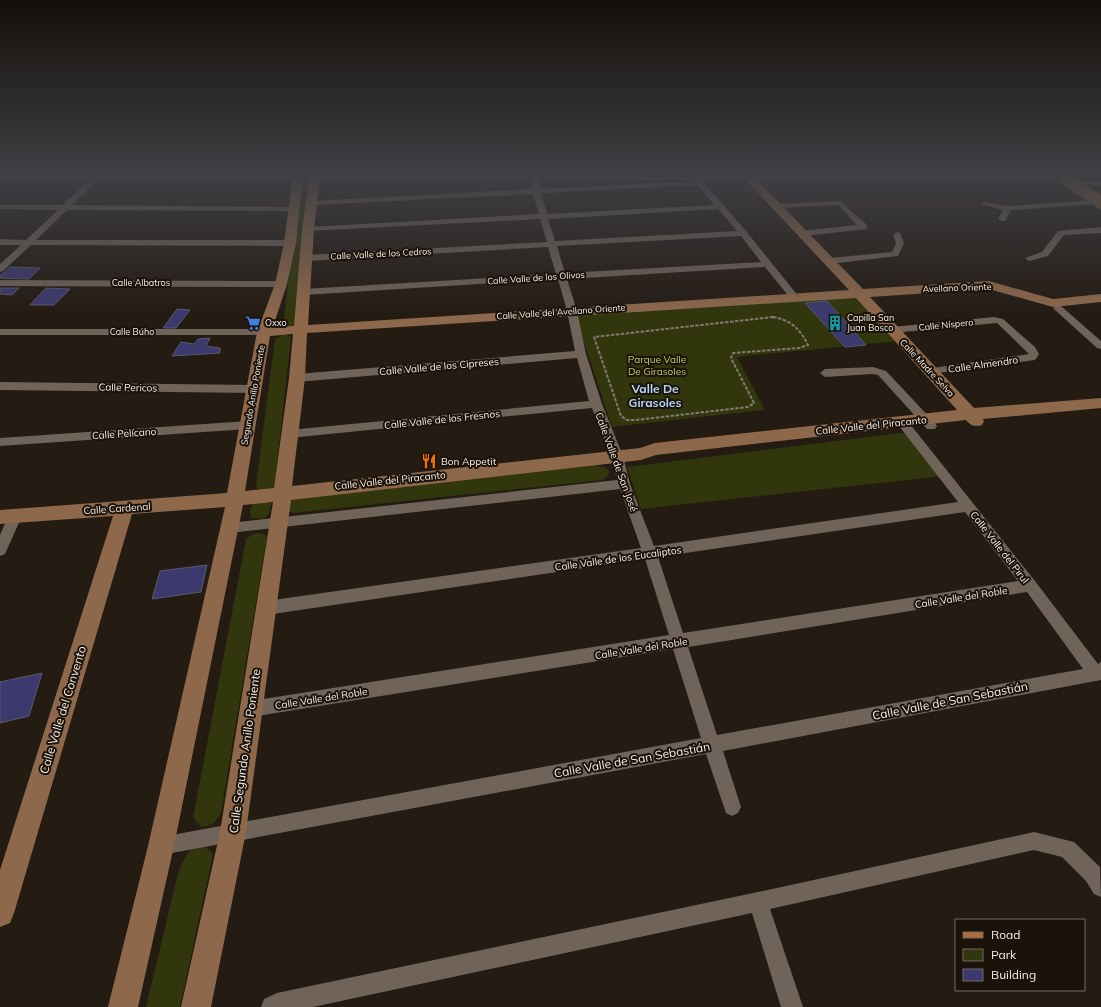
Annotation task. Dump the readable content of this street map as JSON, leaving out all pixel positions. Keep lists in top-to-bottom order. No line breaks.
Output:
{"streets":{"street":["Calle Valle de los Cedros","Calle Valle de los Olivos","Calle Albatros","Avellano Oriente","Calle Valle del Avellano Oriente","Calle Níspero","Calle Búho","Calle Almendro","Calle Valle de los Cipreses","Calle Madre Selva","Calle Pericos","Segundo Anillo Poniente","Calle Valle de los Fresnos","Calle Valle del Piracanto","Calle Pelícano","Calle Valle de San José","Calle Cardenal","Calle Valle del Pirul","Calle Valle de los Eucaliptos","Calle Valle del Roble","Calle Valle de San Sebastián","Calle Valle del Convento","Calle Segundo Anillo Poniente"]},"crossings":[["Calle Valle de los Cedros","Calle Valle de San José"],["Calle Valle de los Olivos","Calle Valle de San José"],["Calle Albatros","Segundo Anillo Poniente"],["Avellano Oriente","Calle Valle del Avellano Oriente"],["Avellano Oriente","Calle Madre Selva"],["Calle Valle del Avellano Oriente","Calle Búho"],["Calle Valle del Avellano Oriente","Calle Madre Selva"],["Calle Valle del Avellano Oriente","Segundo Anillo Poniente"],["Calle Valle del Avellano Oriente","Calle Valle de San José"],["Calle Níspero","Calle Almendro"],["Calle Níspero","Calle Madre Selva"],["Calle Búho","Segundo Anillo Poniente"],["Calle Almendro","Calle Madre Selva"],["Calle Valle de los Cipreses","Calle Valle de San José"],["Calle Madre Selva","Calle Valle del Piracanto"],["Calle Pericos","Segundo Anillo Poniente"],["Segundo Anillo Poniente","Calle Valle del Piracanto"],["Segundo Anillo Poniente","Calle Pelícano"],["Segundo Anillo Poniente","Calle Cardenal"],["Calle Valle de los Fresnos","Calle Valle de San José"],["Calle Valle del Piracanto","Calle Valle de San José"],["Calle Valle del Piracanto","Calle Cardenal"],["Calle Valle del Piracanto","Calle Valle del Pirul"],["Calle Valle del Piracanto","Calle Segundo Anillo Poniente"],["Calle Valle de San José","Calle Valle de los Eucaliptos"],["Calle Valle de San José","Calle Valle del Roble"],["Calle Valle de San José","Calle Valle de San Sebastián"],["Calle Cardenal","Calle Valle del Convento"],["Calle Valle del Pirul","Calle Valle de los Eucaliptos"],["Calle Valle del Pirul","Calle Valle del Roble"],["Calle Valle del Pirul","Calle Valle de San Sebastián"],["Calle Valle de los Eucaliptos","Calle Segundo Anillo Poniente"],["Calle Valle del Roble","Calle Segundo Anillo Poniente"],["Calle Valle de San Sebastián","Calle Segundo Anillo Poniente"]],"districts":["Valle De Girasoles"],"parks":["Parque Valle De Girasoles"],"places":{"supermarket":["Oxxo"],"building":["Capilla San Juan Bosco"],"restaurant":["Bon Appetit"]},"legend":["Road","Park","Building"]}
